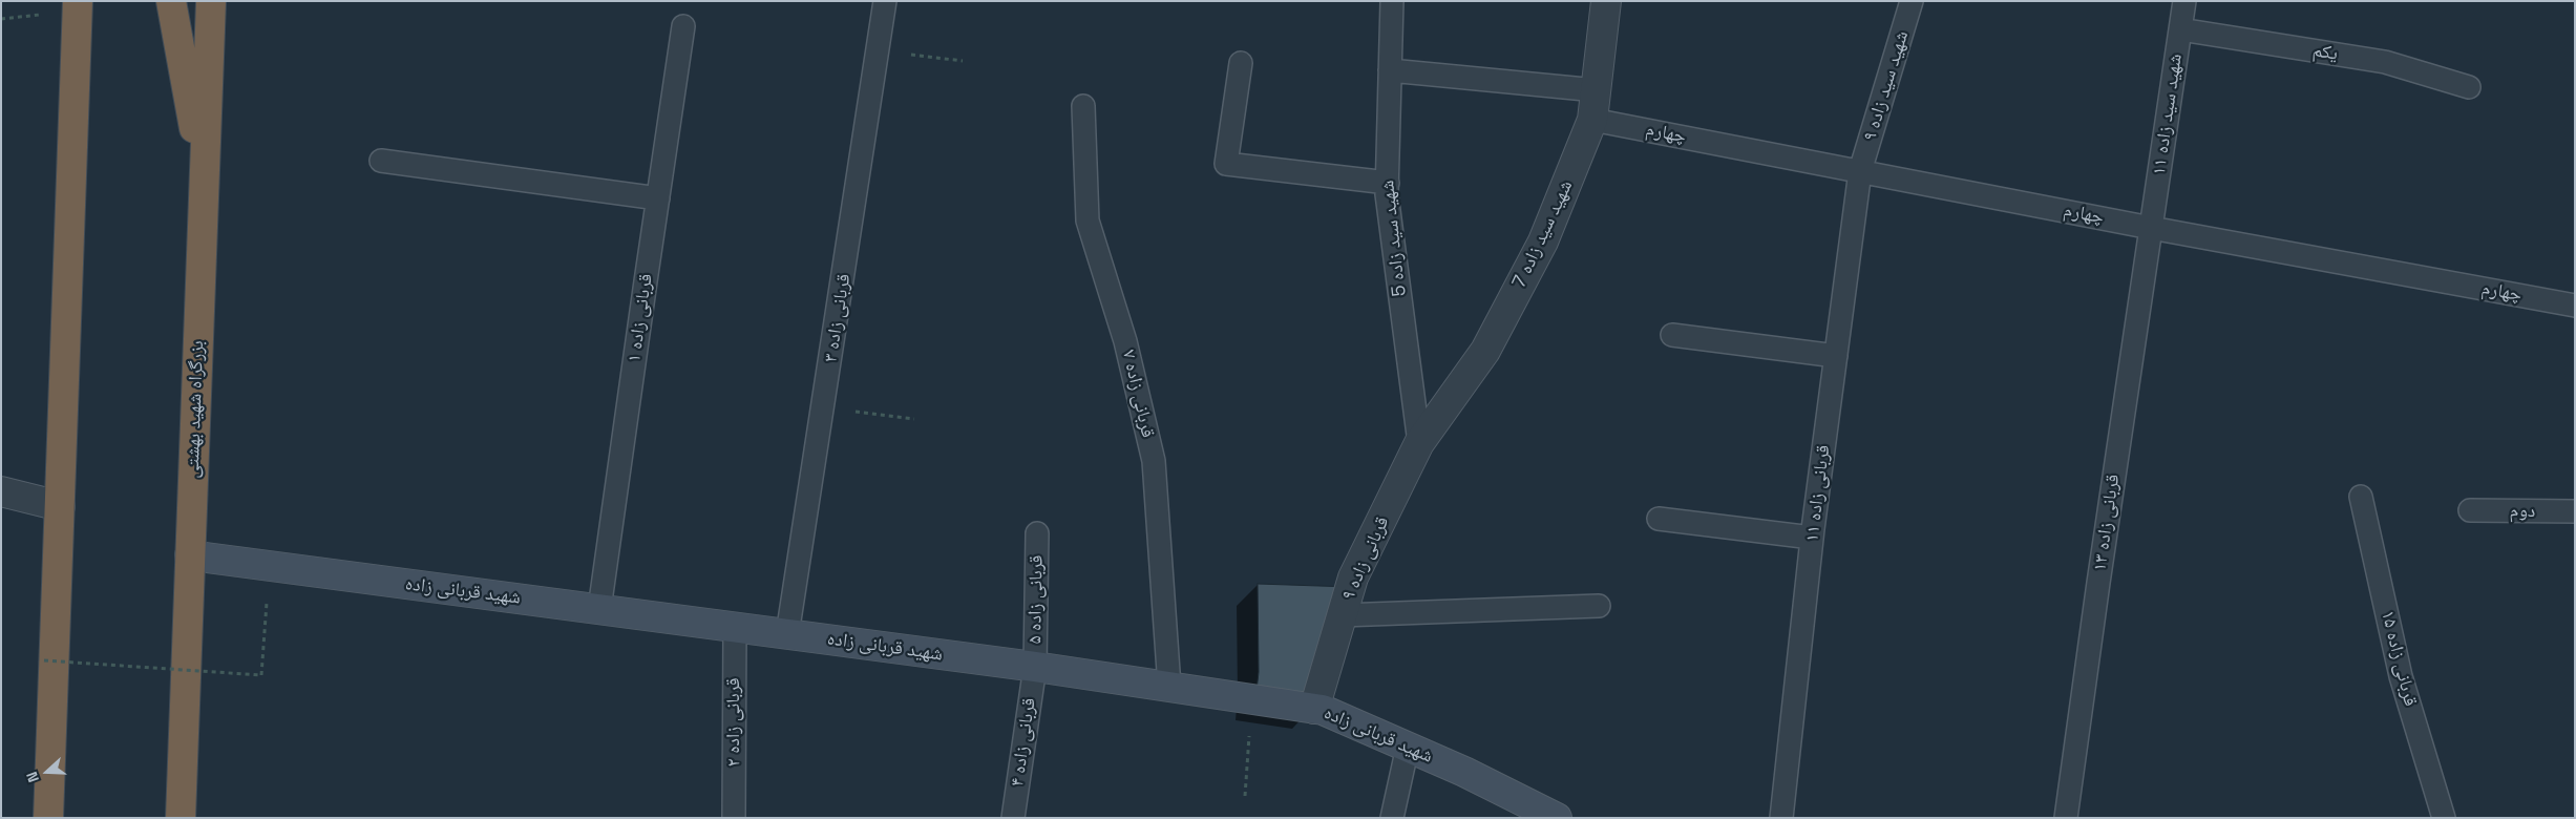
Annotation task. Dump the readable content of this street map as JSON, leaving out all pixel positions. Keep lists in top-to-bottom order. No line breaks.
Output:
{"streets":{"highway":["بزرگراه شهید بهشتی"],"street":["شهید سید زاده 7","قربانی زاده ۹","شهید قربانی زاده"],"lane":["یکم","شهید سید زاده ۹","شهید سید زاده ۱۱","چهارم","شهید سید زاده 5","قربانی زاده ۱","قربانی زاده ۳","قربانی زاده ۷","قربانی زاده ۱۱","دوم","قربانی زاده ۱۳","قربانی زاده ۵","قربانی زاده ۱۵","قربانی زاده ۲","قربانی زاده ۴"]},"crossings":[["یکم","شهید سید زاده ۱۱"],["شهید سید زاده ۹","چهارم"],["شهید سید زاده ۹","قربانی زاده ۱۱"],["شهید سید زاده ۱۱","چهارم"],["شهید سید زاده ۱۱","قربانی زاده ۱۳"],["چهارم","شهید سید زاده 7"],["چهارم","قربانی زاده ۱۱"],["چهارم","قربانی زاده ۱۳"],["شهید سید زاده 7","شهید سید زاده 5"],["شهید سید زاده 7","قربانی زاده ۹"],["شهید سید زاده 5","قربانی زاده ۹"],["قربانی زاده ۱","شهید قربانی زاده"],["قربانی زاده ۳","شهید قربانی زاده"],["قربانی زاده ۷","شهید قربانی زاده"],["بزرگراه شهید بهشتی","شهید قربانی زاده"],["قربانی زاده ۹","شهید قربانی زاده"],["شهید قربانی زاده","قربانی زاده ۵"],["شهید قربانی زاده","قربانی زاده ۲"],["شهید قربانی زاده","قربانی زاده ۴"],["قربانی زاده ۵","قربانی زاده ۴"]],"north":"left"}
